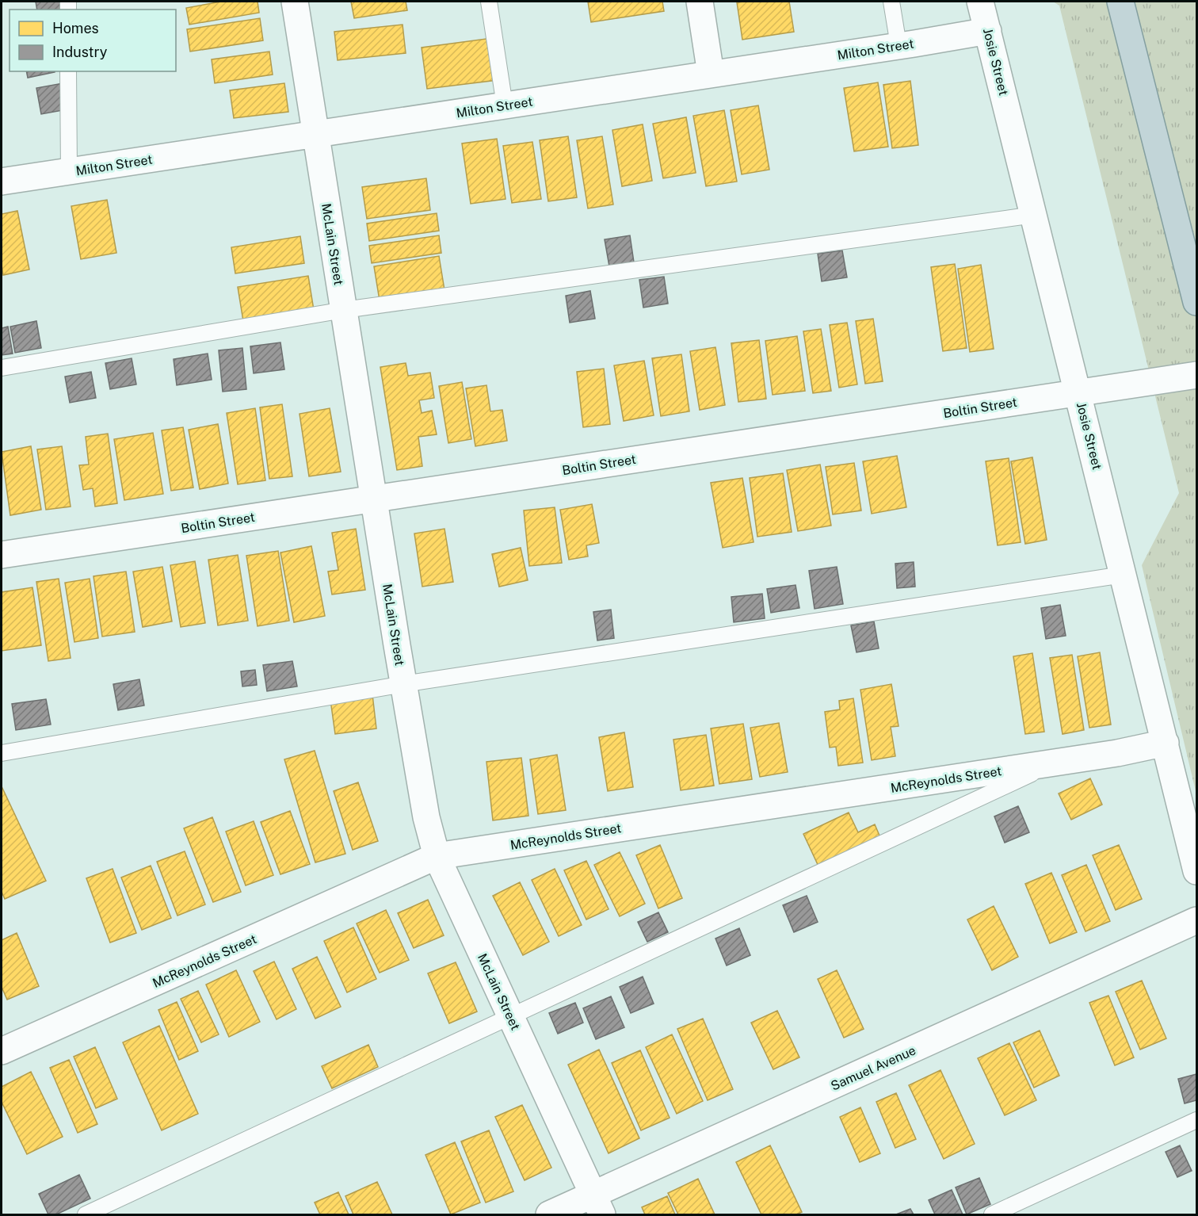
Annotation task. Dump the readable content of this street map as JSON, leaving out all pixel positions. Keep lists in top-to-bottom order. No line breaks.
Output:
{"streets":{"street":["Milton Street","Josie Street","McLain Street","Boltin Street","McReynolds Street","Samuel Avenue"]},"crossings":[["Milton Street","Josie Street"],["Milton Street","McLain Street"],["Josie Street","Boltin Street"],["Josie Street","McReynolds Street"],["McLain Street","Boltin Street"],["McLain Street","McReynolds Street"],["McLain Street","Samuel Avenue"]],"legend":["Homes","Industry"]}
